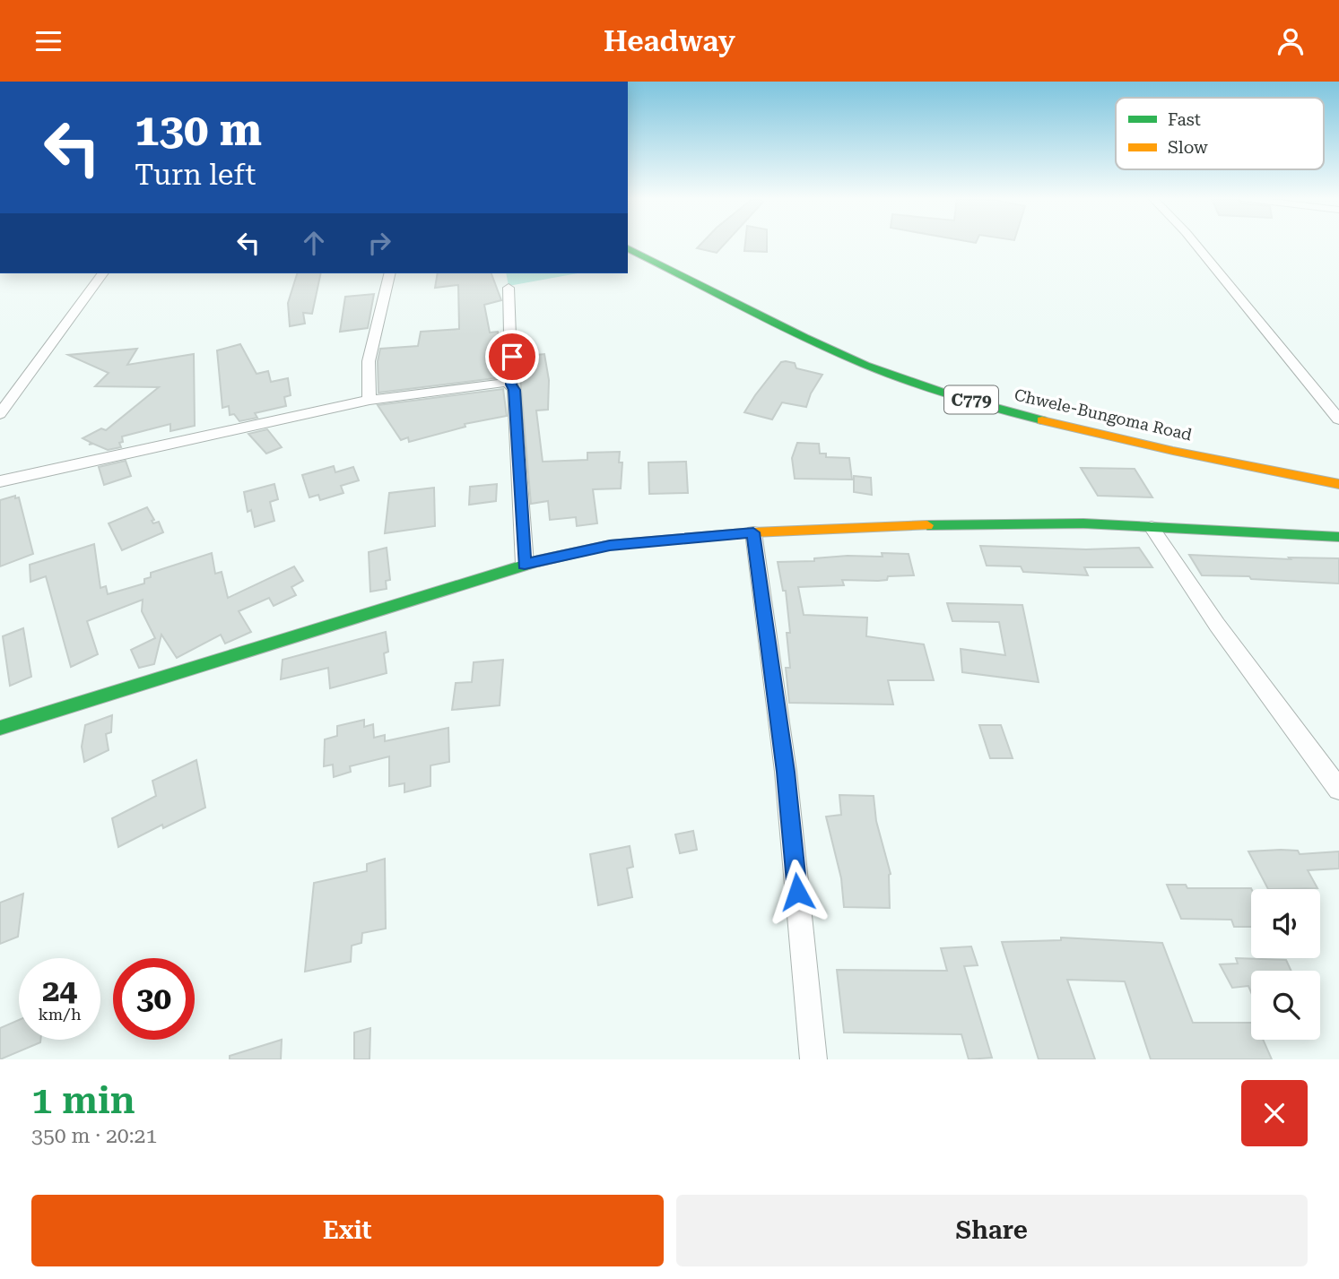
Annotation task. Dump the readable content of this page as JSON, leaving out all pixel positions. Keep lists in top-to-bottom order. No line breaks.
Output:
{"streets":{"street":["C779","Chwele-Bungoma Road"]},"legend":["Fast","Slow"],"page":{"header":"Headway","turn":["130 m","Turn left"],"speed":"24 km/h","limit":"30","heading":["1 min","350 m · 20:21"],"buttons":["Exit","Share"]}}
